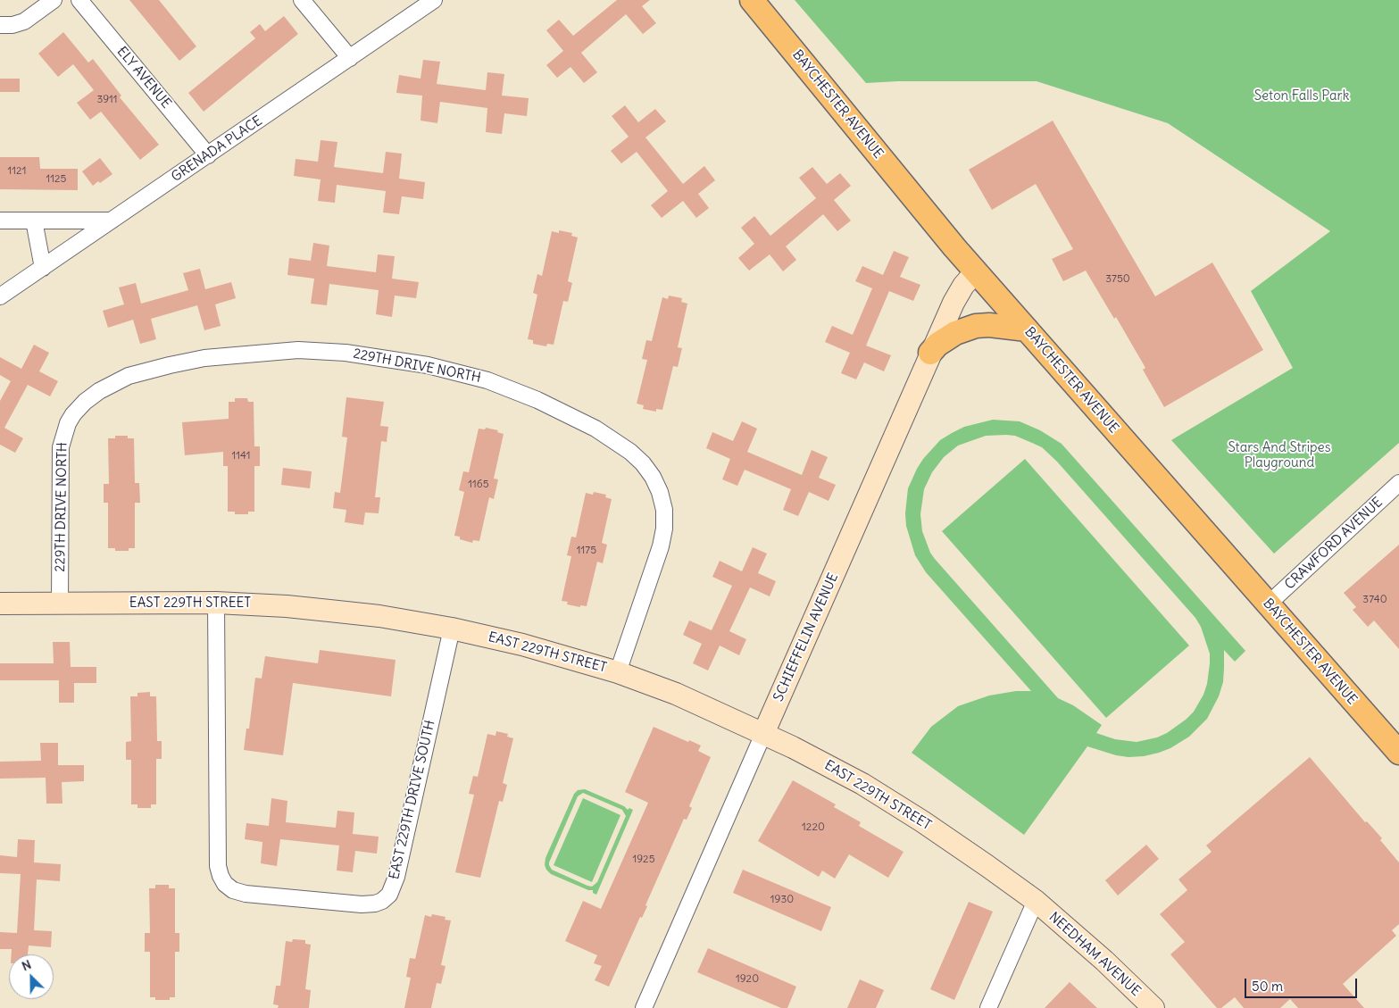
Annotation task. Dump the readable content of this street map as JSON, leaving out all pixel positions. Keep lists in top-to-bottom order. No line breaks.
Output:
{"streets":{"main road":["BAYCHESTER AVENUE"],"street":["ELY AVENUE","GRENADA PLACE","229TH DRIVE NORTH","CRAWFORD AVENUE","EAST 229TH STREET","SCHIEFFELIN AVENUE","EAST 229TH DRIVE SOUTH","NEEDHAM AVENUE"]},"crossings":[["ELY AVENUE","GRENADA PLACE"],["BAYCHESTER AVENUE","CRAWFORD AVENUE"],["BAYCHESTER AVENUE","SCHIEFFELIN AVENUE"],["229TH DRIVE NORTH","EAST 229TH STREET"],["EAST 229TH STREET","SCHIEFFELIN AVENUE"],["EAST 229TH STREET","EAST 229TH DRIVE SOUTH"],["EAST 229TH STREET","NEEDHAM AVENUE"]],"parks":["Seton Falls Park","Stars And Stripes Playground"],"house_numbers":["3911","1121","1125","3750","1141","1165","1175","3740","1220","1925","1930","1920"],"scale_bar":"50 m","north":"top left"}
